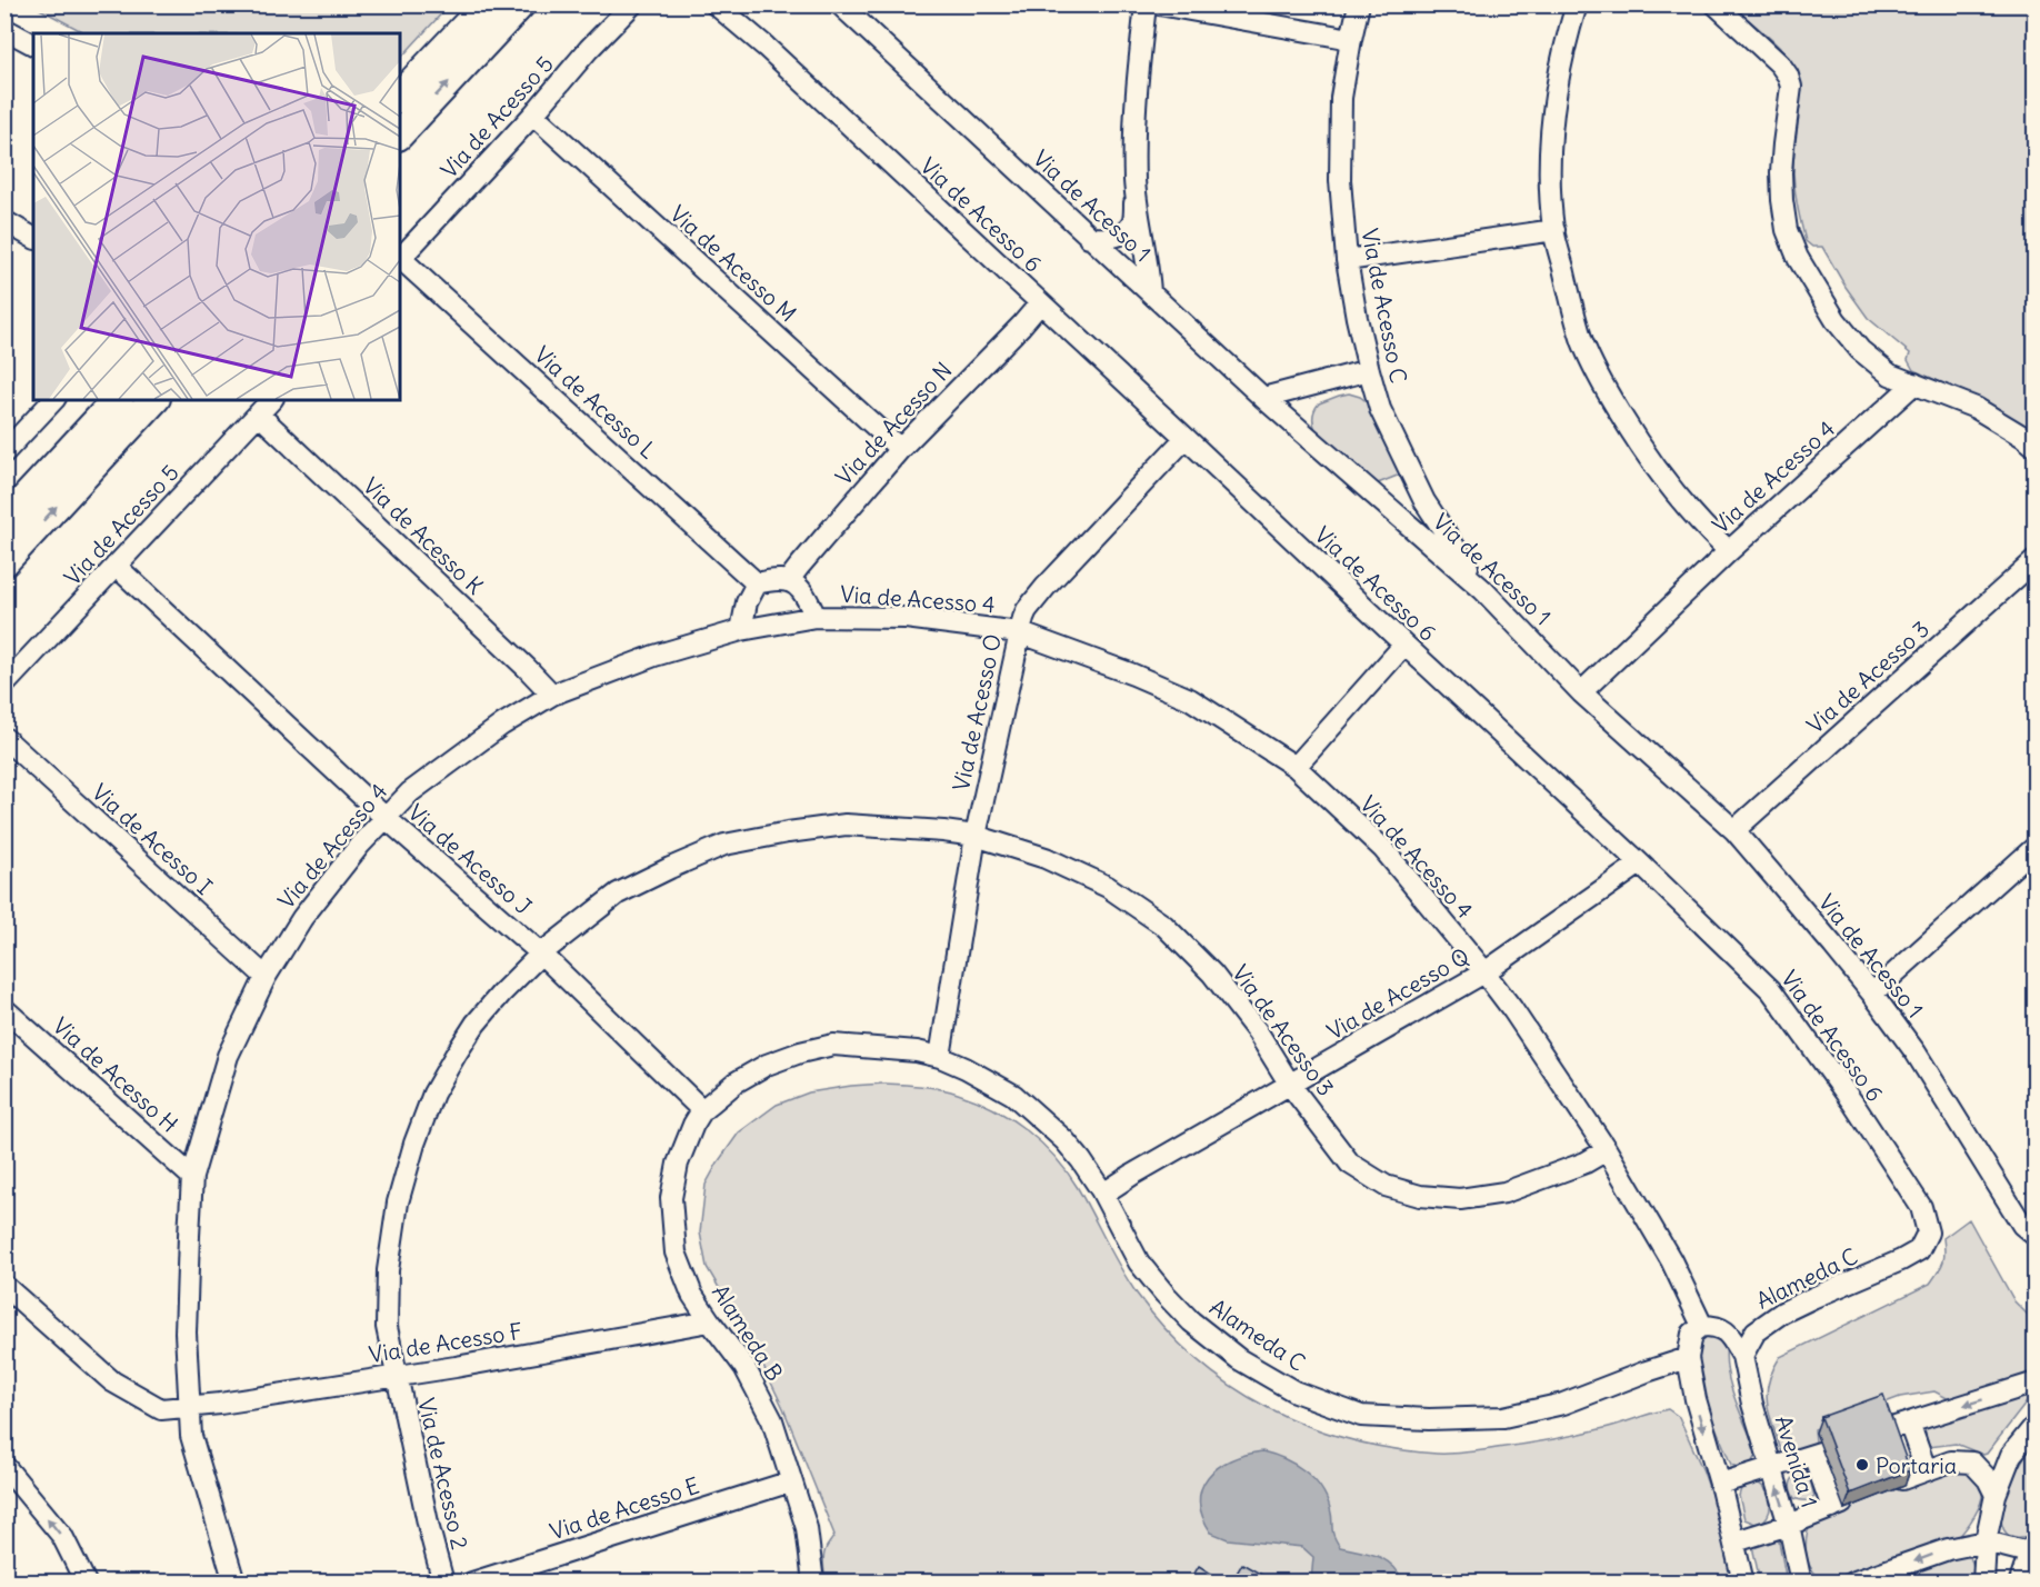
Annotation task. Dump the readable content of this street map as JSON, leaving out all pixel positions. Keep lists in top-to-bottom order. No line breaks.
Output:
{"streets":{"street":["Via de Acesso 5","Via de Acesso 1","Via de Acesso 6","Via de Acesso M","Via de Acesso C","Via de Acesso L","Via de Acesso N","Via de Acesso 4","Via de Acesso K","Via de Acesso 3","Via de Acesso O","Via de Acesso I","Via de Acesso J","Via de Acesso Q","Via de Acesso H","Alameda C","Alameda B","Via de Acesso F","Avenida 1","Via de Acesso 2","Via de Acesso E"]},"crossings":[["Via de Acesso 5","Via de Acesso M"],["Via de Acesso 5","Via de Acesso L"],["Via de Acesso 5","Via de Acesso K"],["Via de Acesso 5","Via de Acesso J"],["Via de Acesso 1","Via de Acesso C"],["Via de Acesso 1","Via de Acesso 4"],["Via de Acesso 1","Via de Acesso 3"],["Via de Acesso 6","Via de Acesso N"],["Via de Acesso 6","Via de Acesso O"],["Via de Acesso 6","Via de Acesso Q"],["Via de Acesso 6","Alameda C"],["Via de Acesso M","Via de Acesso N"],["Via de Acesso 4","Via de Acesso K"],["Via de Acesso 4","Via de Acesso 3"],["Via de Acesso 4","Via de Acesso O"],["Via de Acesso 4","Via de Acesso I"],["Via de Acesso 4","Via de Acesso J"],["Via de Acesso 4","Via de Acesso Q"],["Via de Acesso 4","Via de Acesso H"],["Via de Acesso 4","Via de Acesso F"],["Via de Acesso 3","Via de Acesso O"],["Via de Acesso 3","Via de Acesso J"],["Via de Acesso 3","Via de Acesso Q"],["Via de Acesso 3","Via de Acesso F"],["Via de Acesso 3","Via de Acesso 2"],["Via de Acesso O","Alameda C"],["Via de Acesso J","Alameda C"],["Via de Acesso J","Alameda B"],["Via de Acesso Q","Alameda C"],["Alameda C","Alameda B"],["Alameda C","Avenida 1"],["Alameda B","Via de Acesso F"],["Alameda B","Via de Acesso E"],["Via de Acesso F","Via de Acesso 2"]],"places":["Portaria"]}
